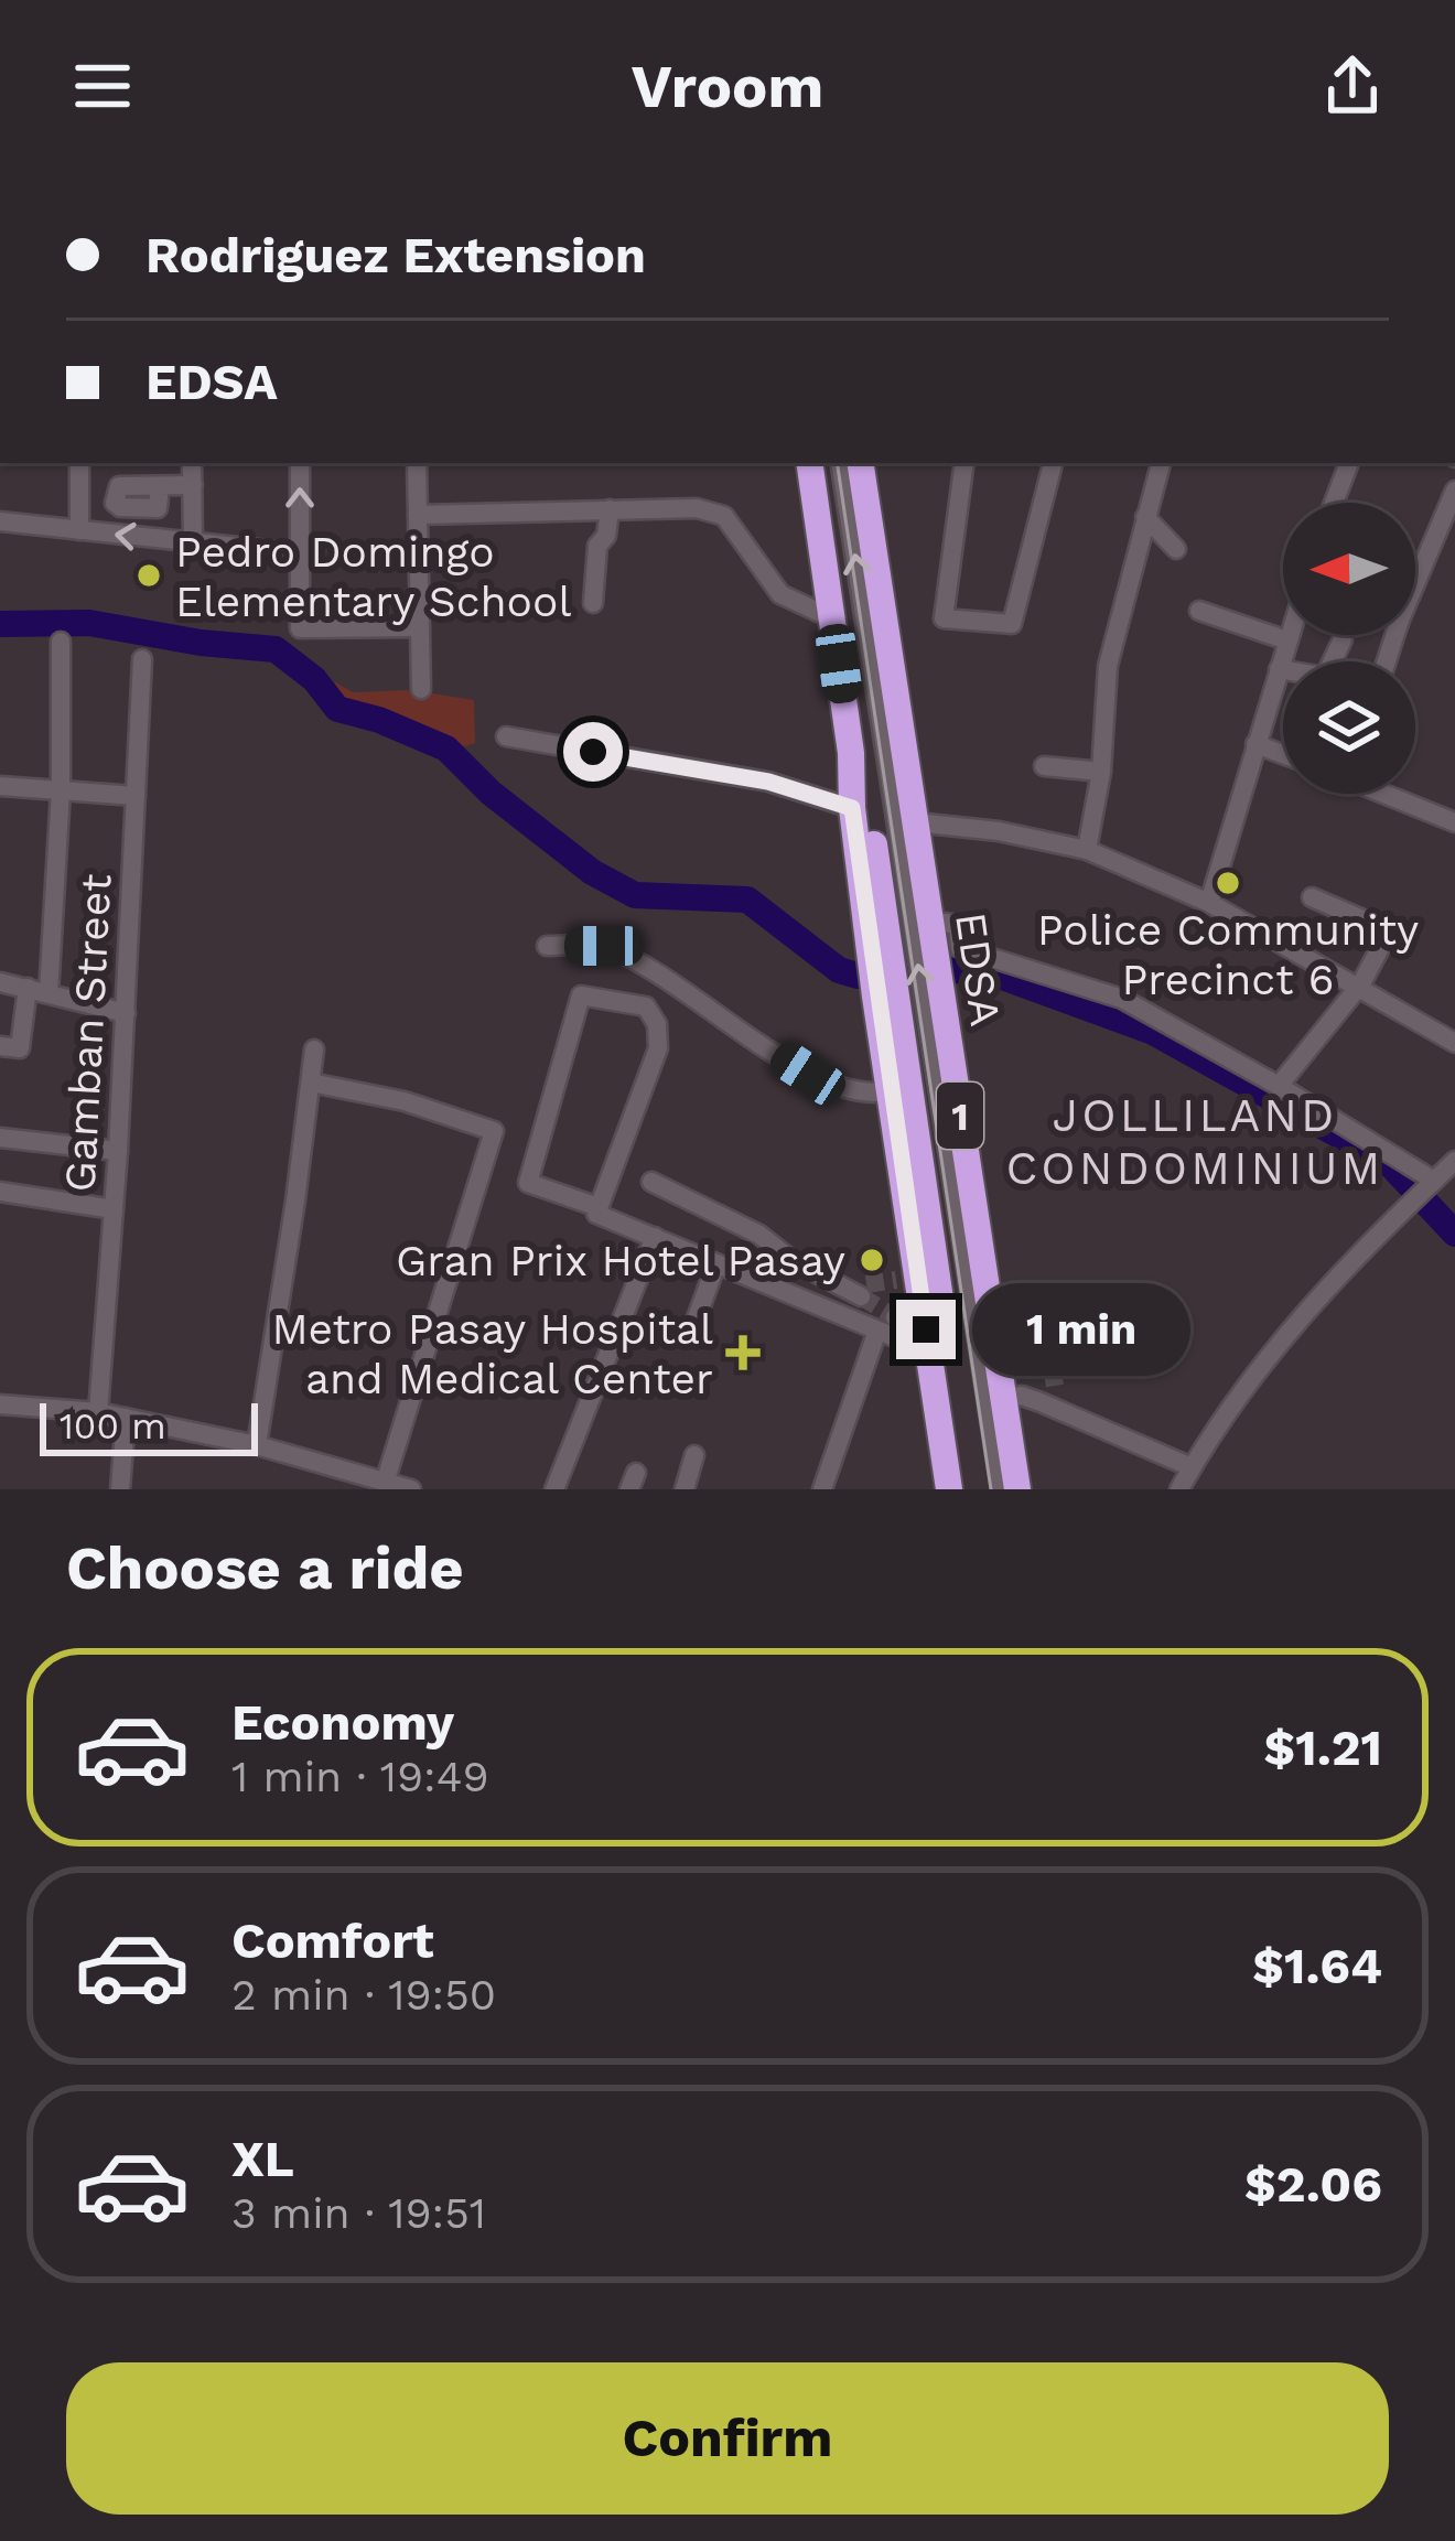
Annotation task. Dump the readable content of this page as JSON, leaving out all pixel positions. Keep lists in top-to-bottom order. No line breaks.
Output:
{"streets":{"highway":["EDSA","1"],"street":["Gamban Street"]},"districts":["JOLLILAND CONDOMINIUM"],"places":{"other":["Pedro Domingo Elementary School","Police Community Precinct 6","Gran Prix Hotel Pasay"],"health":["Metro Pasay Hospital and Medical Center"]},"scale_bar":"100 m","north":"left","page":{"header":"Vroom","banner":["Rodriguez Extension","EDSA"],"bubble":"1 min","scale":"100 m","heading":"Choose a ride","list":[{"name":"Economy","note":"1 min · 19:49","value":"$1.21"},{"name":"Comfort","note":"2 min · 19:50","value":"$1.64"},{"name":"XL","note":"3 min · 19:51","value":"$2.06"}],"buttons":"Confirm"}}
